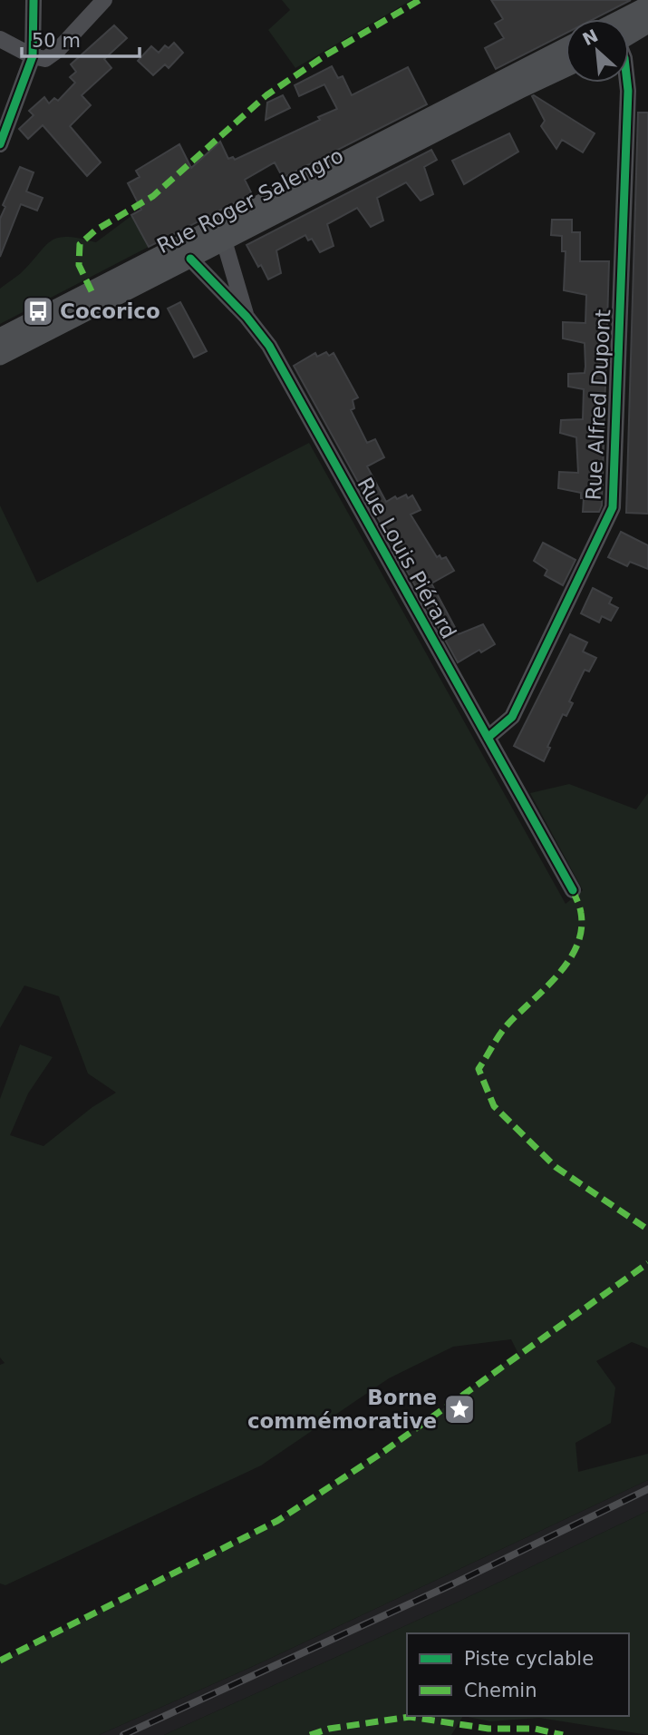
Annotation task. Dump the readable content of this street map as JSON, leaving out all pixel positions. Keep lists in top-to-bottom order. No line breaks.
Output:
{"streets":{"main road":["Rue Roger Salengro"],"street":["Rue Alfred Dupont","Rue Louis Piérard"]},"crossings":[["Rue Roger Salengro","Rue Louis Piérard"],["Rue Alfred Dupont","Rue Louis Piérard"]],"places":{"bus stop":["Cocorico"],"place":["Borne commémorative"]},"legend":["Piste cyclable","Chemin"],"scale_bar":"50 m","north":"top left"}
